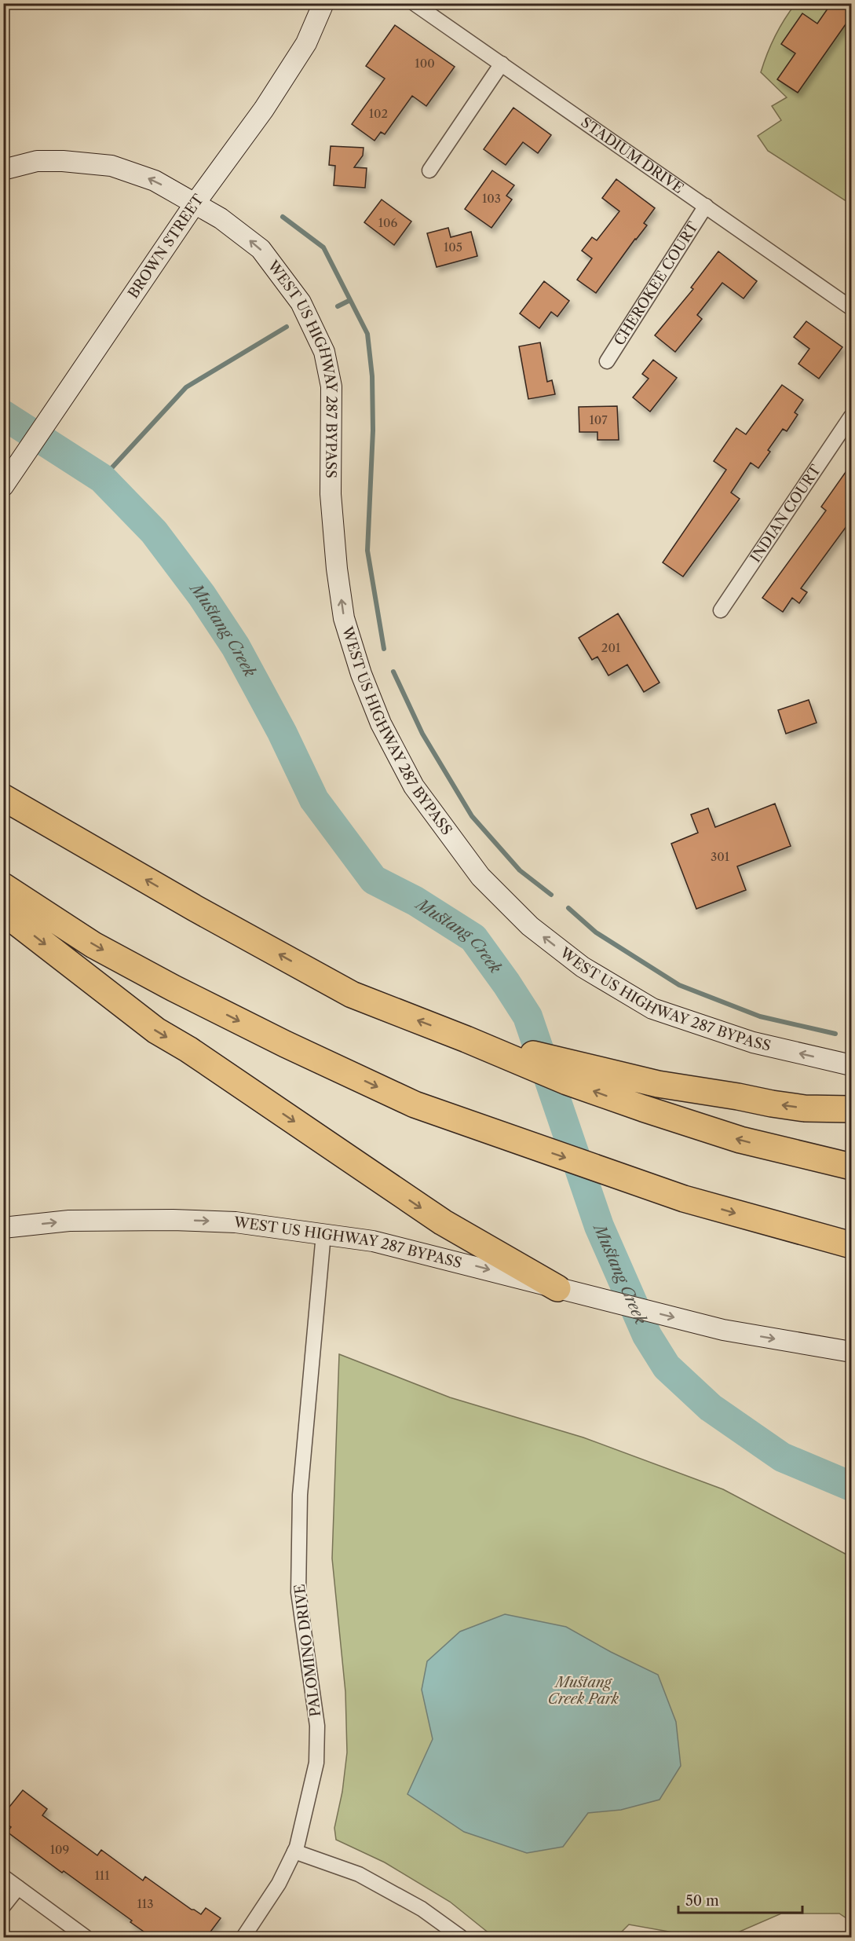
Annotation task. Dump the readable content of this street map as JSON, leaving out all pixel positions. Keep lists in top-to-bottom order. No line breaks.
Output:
{"streets":{"main road":["BROWN STREET","WEST US HIGHWAY 287 BYPASS"],"street":["STADIUM DRIVE","CHEROKEE COURT","INDIAN COURT","PALOMINO DRIVE"]},"crossings":[["STADIUM DRIVE","CHEROKEE COURT"],["BROWN STREET","WEST US HIGHWAY 287 BYPASS"],["WEST US HIGHWAY 287 BYPASS","PALOMINO DRIVE"]],"water":["Mustang Creek"],"parks":["Mustang Creek Park"],"house_numbers":["100","102","103","106","105","107","201","301","109","111","113"],"scale_bar":"50 m"}
